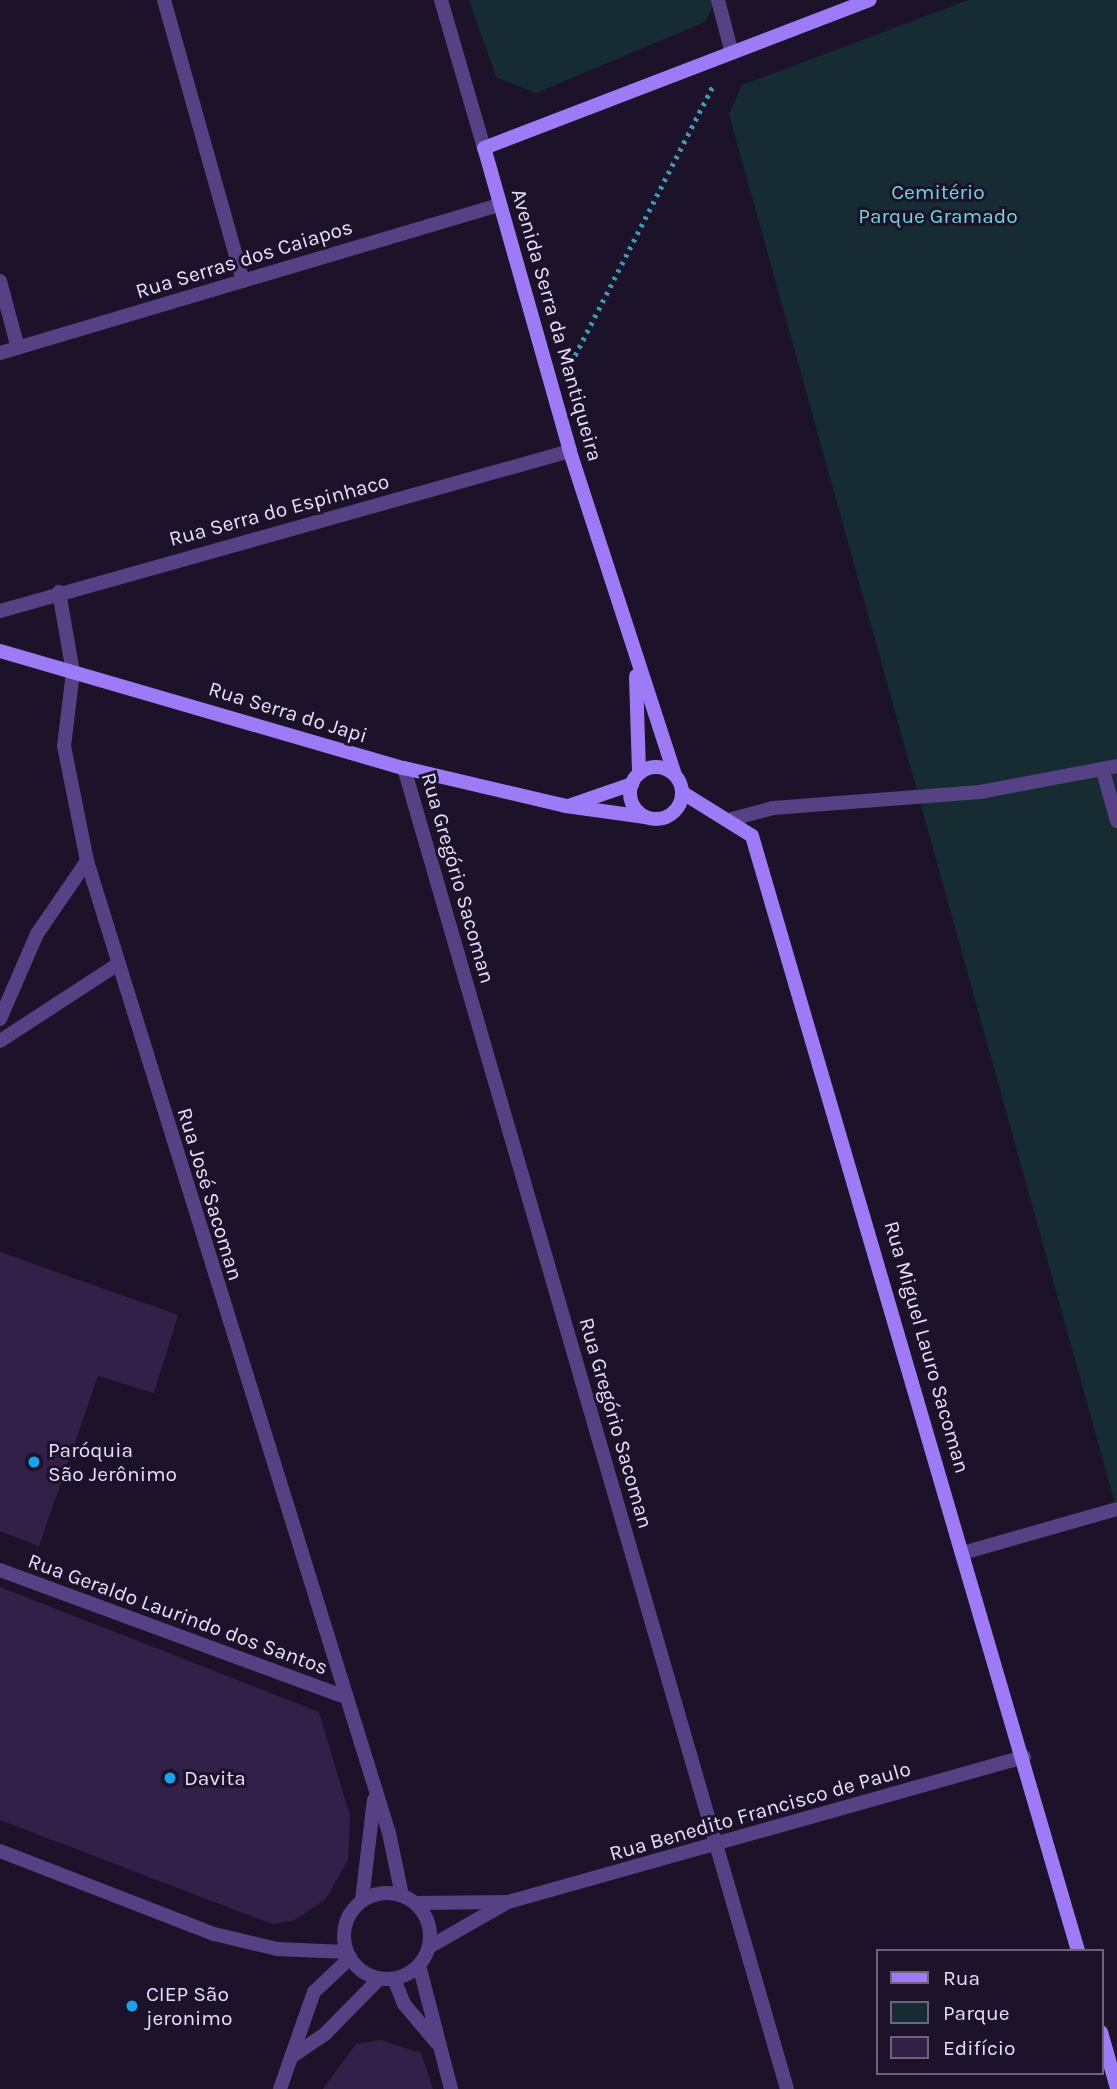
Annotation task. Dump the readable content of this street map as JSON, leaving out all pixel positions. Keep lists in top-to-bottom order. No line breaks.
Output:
{"streets":{"street":["Rua Serras dos Caiapos","Avenida Serra da Mantiqueira","Rua Serra do Espinhaco","Rua Serra do Japi","Rua Gregório Sacoman","Rua José Sacoman","Rua Miguel Lauro Sacoman","Rua Geraldo Laurindo dos Santos","Rua Benedito Francisco de Paulo"]},"crossings":[["Rua Serras dos Caiapos","Avenida Serra da Mantiqueira"],["Avenida Serra da Mantiqueira","Rua Serra do Espinhaco"],["Avenida Serra da Mantiqueira","Rua Serra do Japi"],["Avenida Serra da Mantiqueira","Rua Miguel Lauro Sacoman"],["Rua Serra do Espinhaco","Rua José Sacoman"],["Rua Serra do Japi","Rua Gregório Sacoman"],["Rua Serra do Japi","Rua José Sacoman"],["Rua Serra do Japi","Rua Miguel Lauro Sacoman"],["Rua Gregório Sacoman","Rua Benedito Francisco de Paulo"],["Rua José Sacoman","Rua Geraldo Laurindo dos Santos"],["Rua José Sacoman","Rua Benedito Francisco de Paulo"],["Rua Miguel Lauro Sacoman","Rua Benedito Francisco de Paulo"]],"parks":["Cemitério Parque Gramado"],"places":["Paróquia São Jerônimo","Davita","CIEP São jeronimo"],"legend":["Rua","Parque","Edifício"]}
